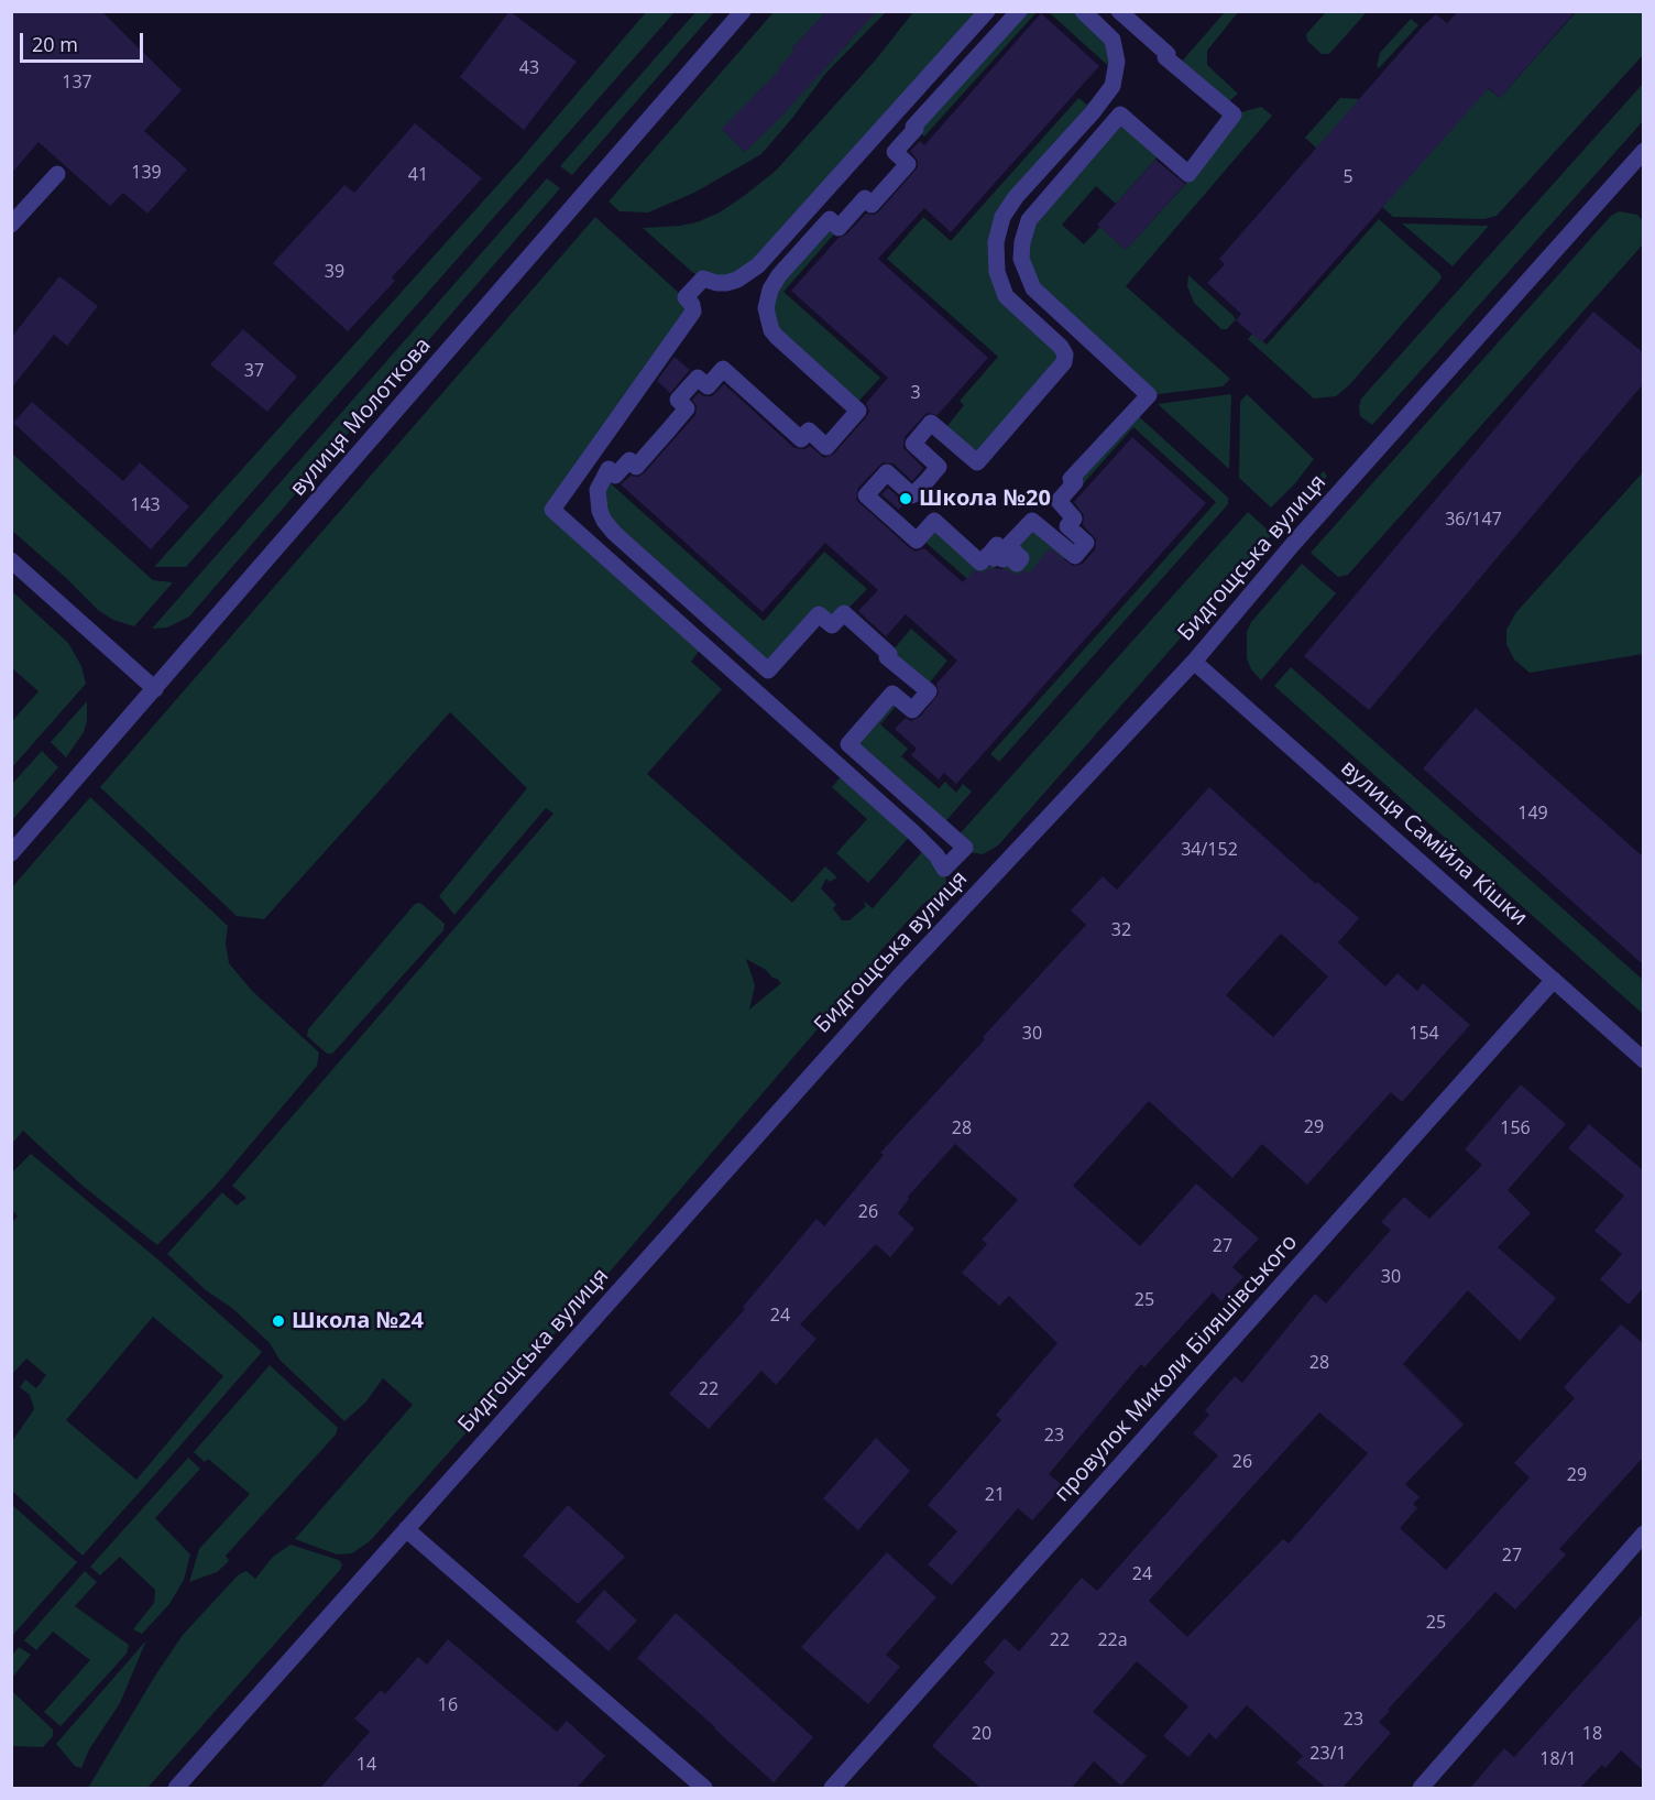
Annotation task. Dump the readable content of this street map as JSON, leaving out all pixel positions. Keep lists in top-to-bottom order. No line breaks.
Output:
{"streets":{"street":["вулиця Молоткова","Бидгощська вулиця","вулиця Самійла Кішки","провулок Миколи Біляшівського"]},"crossings":[["Бидгощська вулиця","вулиця Самійла Кішки"],["вулиця Самійла Кішки","провулок Миколи Біляшівського"]],"places":["Школа №20","Школа №24"],"house_numbers":["43","137","139","41","5","39","37","3","143","36/147","149","34/152","32","30","154","29","28","156","26","27","30","25","24","28","22","23","26","29","21","27","24","25","22","22а","16","23","20","18","23/1","18/1","14"],"scale_bar":"20 m"}
